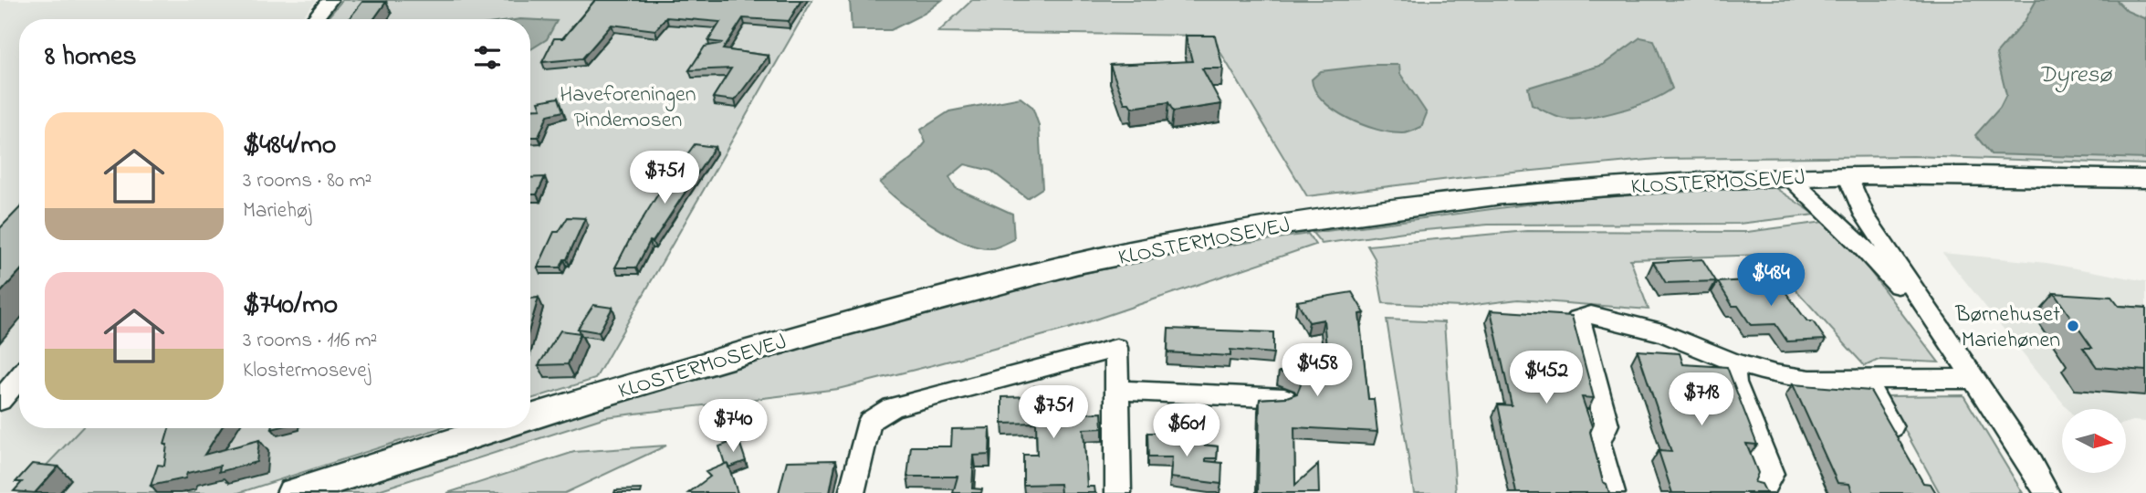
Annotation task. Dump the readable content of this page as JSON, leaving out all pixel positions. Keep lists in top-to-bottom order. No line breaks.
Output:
{"streets":{"main road":["KLOSTERMOSEVEJ"]},"water":["Dyresø"],"parks":["Haveforeningen Pindemosen"],"places":["Børnehuset Mariehønen"],"north":"right","page":{"heading":"8 homes","list":[{"name":"$484/mo","note":"3 rooms · 80 m² · Mariehøj"},{"name":"$740/mo","note":"3 rooms · 116 m² · Klostermosevej"}],"price":["$751","$484","$458","$452","$718","$751","$740","$601"]}}
